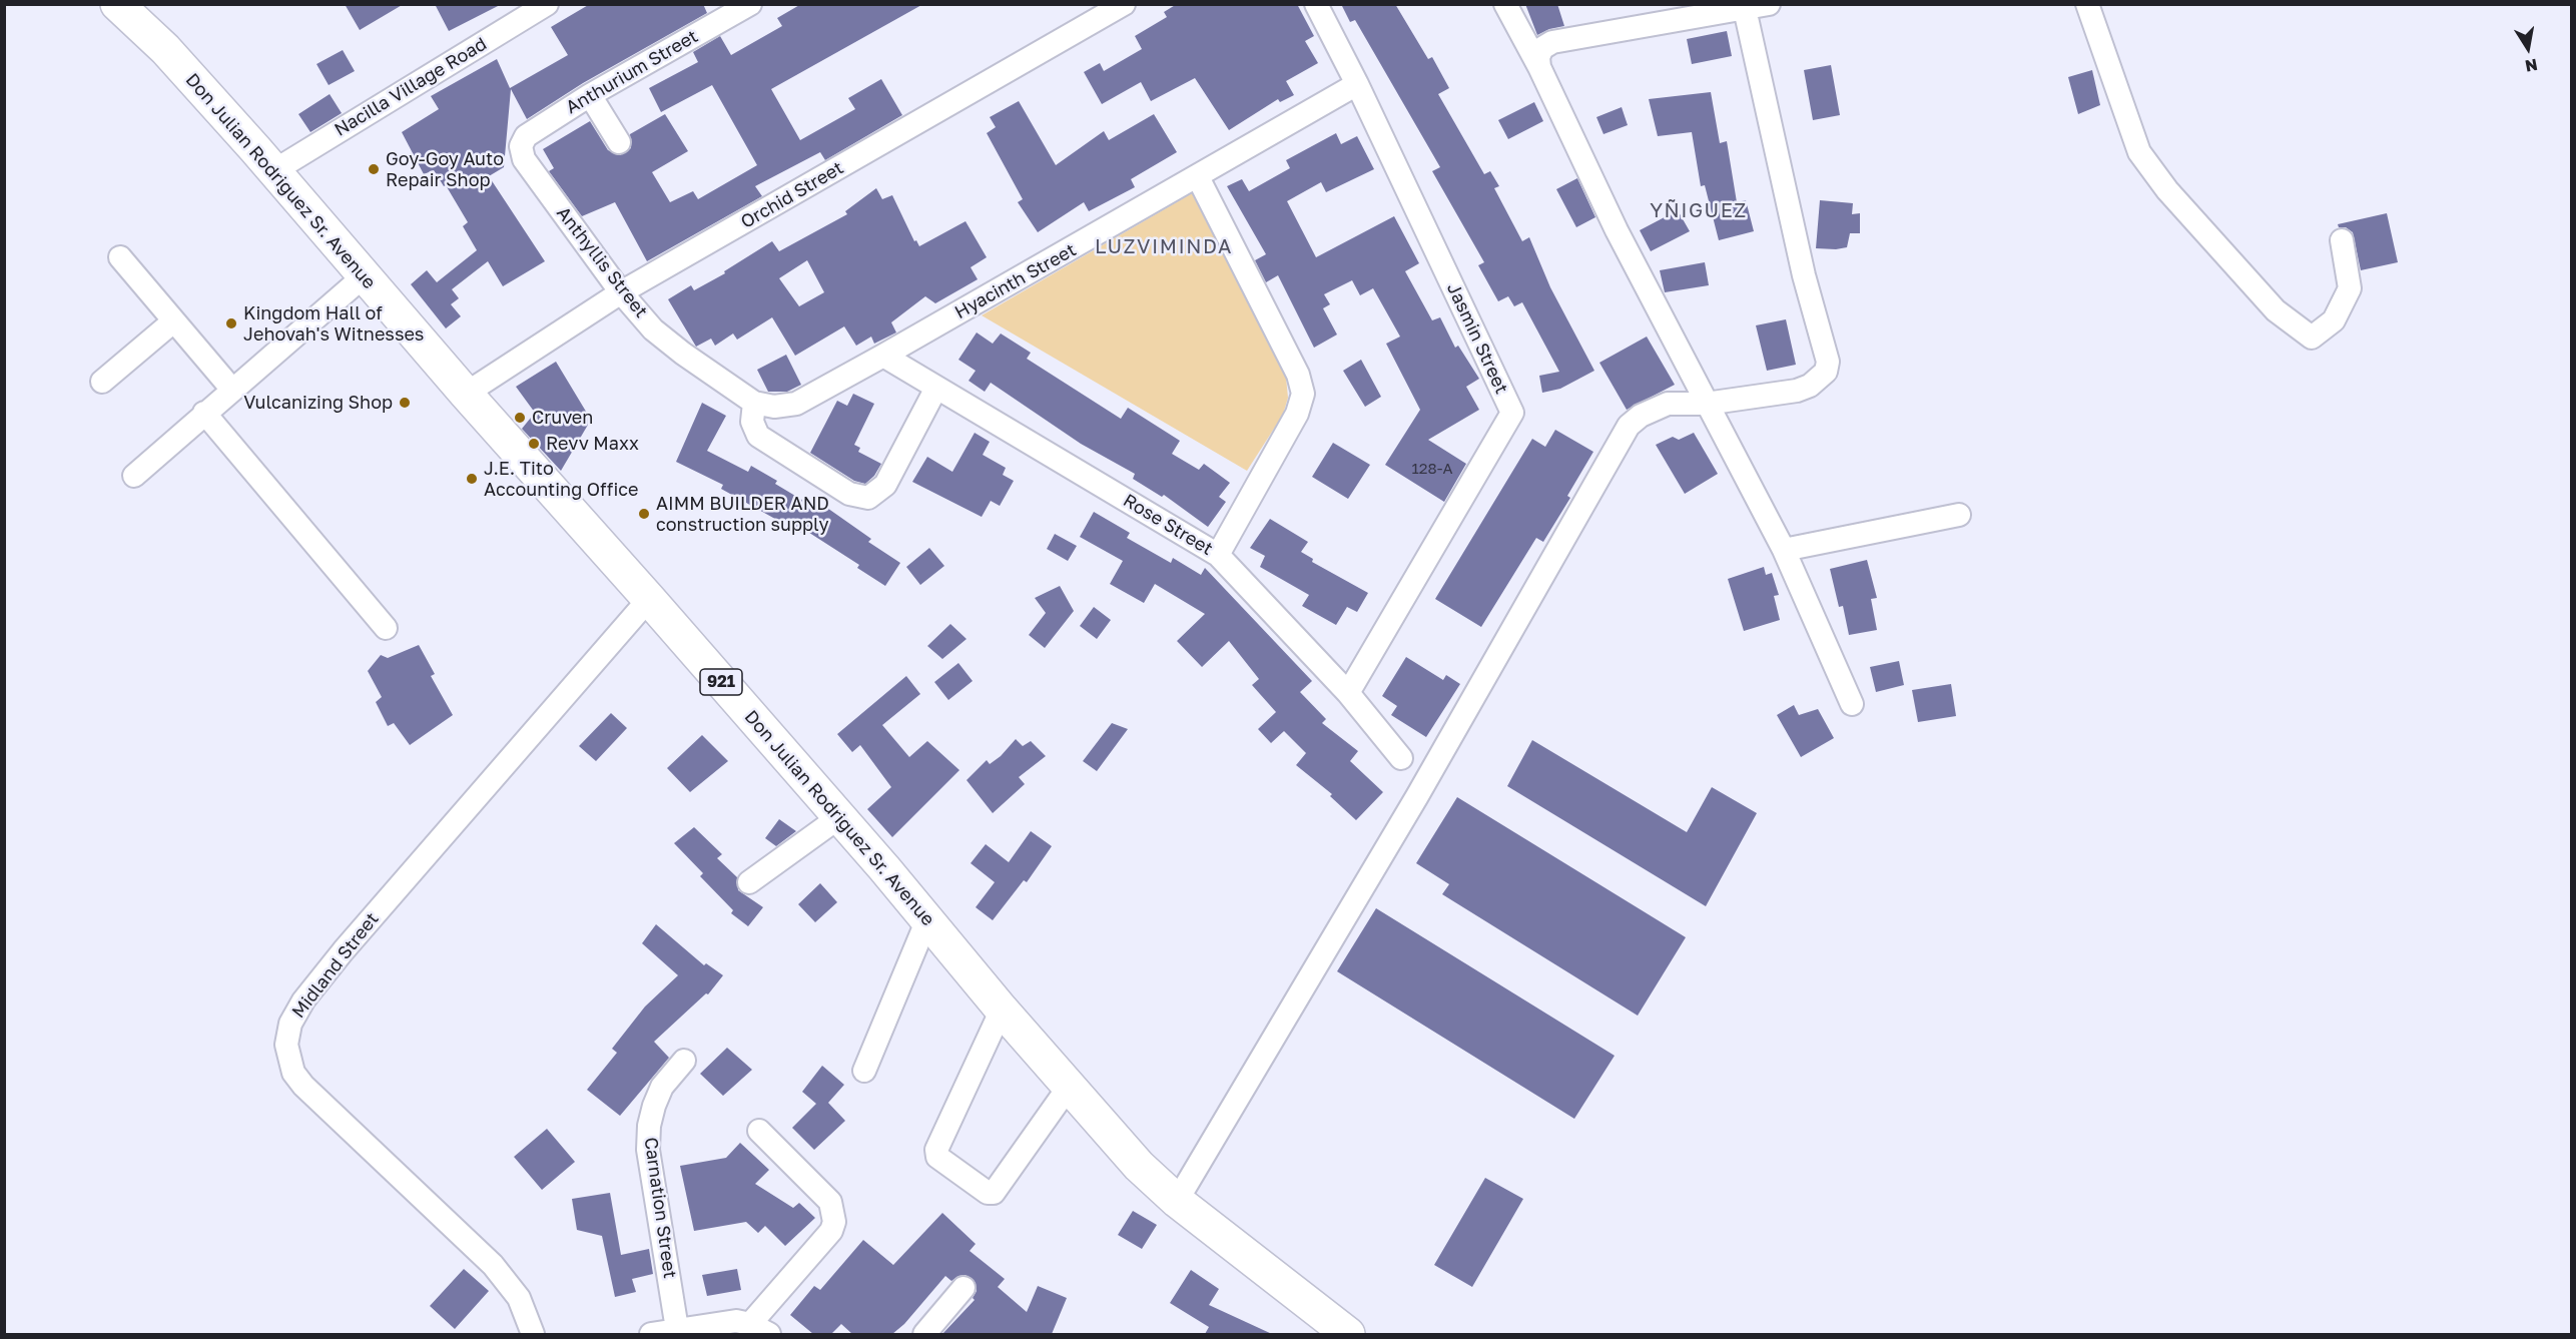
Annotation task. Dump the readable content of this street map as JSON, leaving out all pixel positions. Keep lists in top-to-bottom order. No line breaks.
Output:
{"streets":{"main road":["Don Julian Rodriguez Sr. Avenue","921"],"street":["Anthurium Street","Nacilla Village Road","Orchid Street","Anthyllis Street","Hyacinth Street","Jasmin Street","Rose Street","Midland Street","Carnation Street"]},"crossings":[["Anthurium Street","Anthyllis Street"],["Nacilla Village Road","Don Julian Rodriguez Sr. Avenue"],["Don Julian Rodriguez Sr. Avenue","Orchid Street"],["Don Julian Rodriguez Sr. Avenue","Midland Street"],["Orchid Street","Anthyllis Street"],["Anthyllis Street","Hyacinth Street"],["Hyacinth Street","Jasmin Street"],["Hyacinth Street","Rose Street"],["Jasmin Street","Rose Street"]],"districts":["YÑIGUEZ","LUZVIMINDA"],"places":["Goy-Goy Auto Repair Shop","Kingdom Hall of Jehovah's Witnesses","Vulcanizing Shop","Cruven","Revv Maxx","J.E. Tito Accounting Office","AIMM BUILDER AND construction supply"],"house_numbers":["128-A"],"north":"bottom"}
